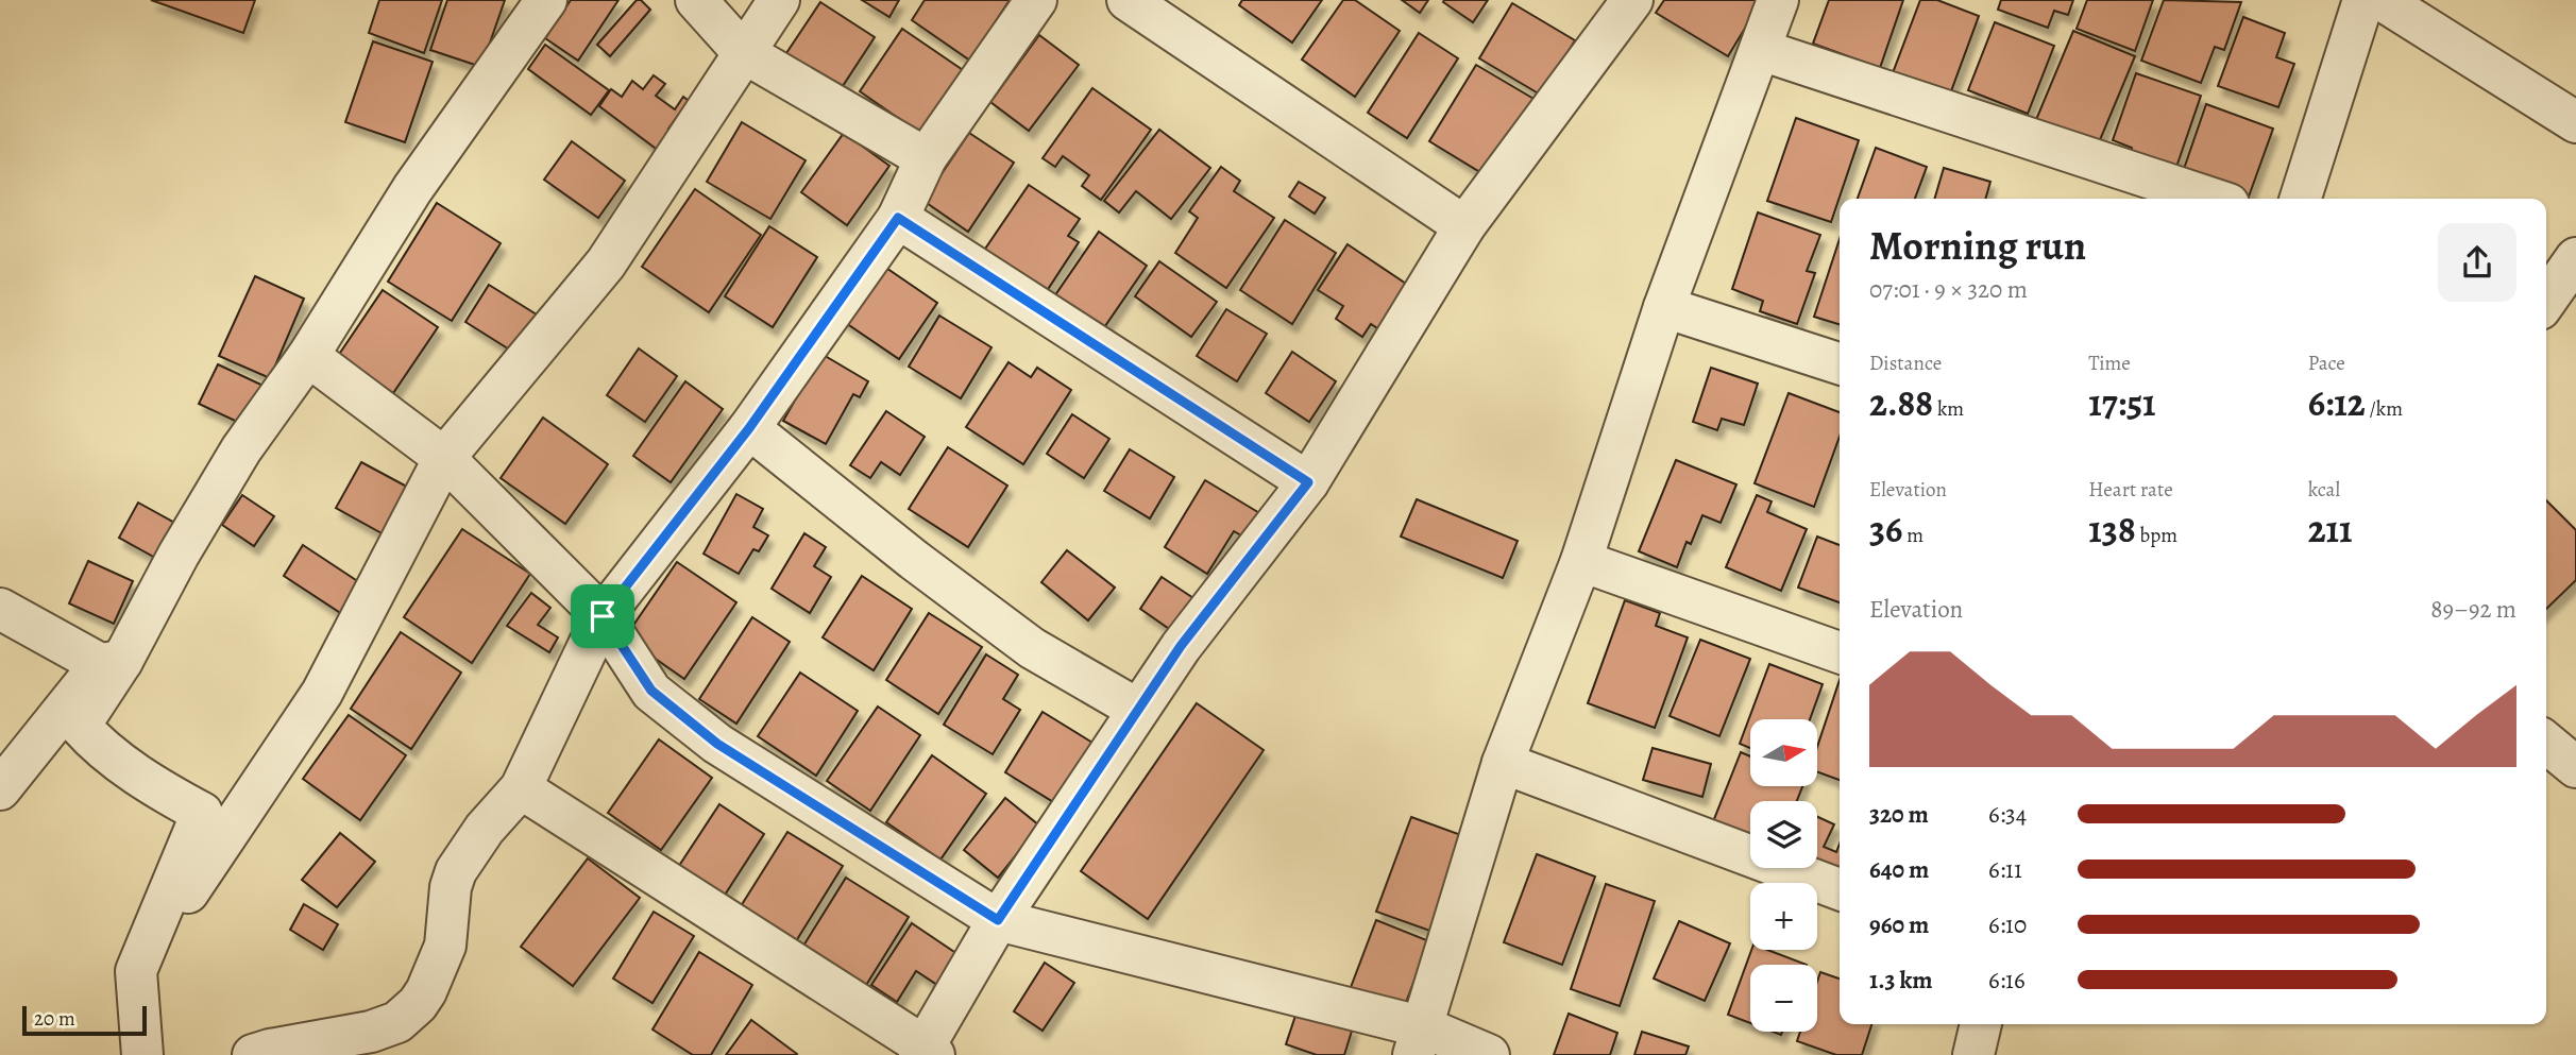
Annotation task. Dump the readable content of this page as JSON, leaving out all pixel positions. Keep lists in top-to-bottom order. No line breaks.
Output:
{"scale_bar":"20 m","north":"right","page":{"heading":["Morning run","07:01 · 9 × 320 m"],"stats":[["Distance","2.88 km"],["Time","17:51"],["Pace","6:12 /km"],["Elevation","36 m"],["Heart rate","138 bpm"],["kcal","211"]],"chart":["Elevation","89–92 m"],"map_buttons":["+","−"],"list":[{"name":"320 m","note":"6:34"},{"name":"640 m","note":"6:11"},{"name":"960 m","note":"6:10"},{"name":"1.3 km","note":"6:16"}],"scale":"20 m"}}
